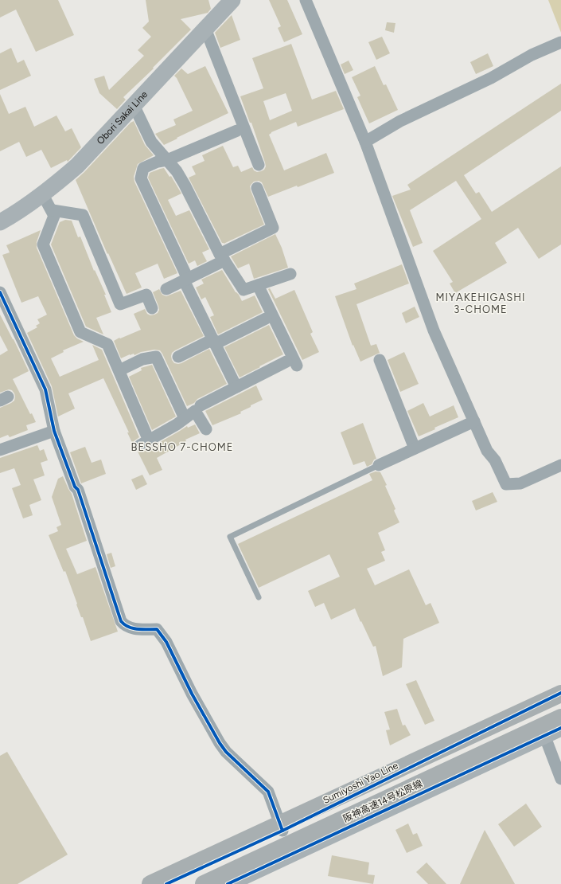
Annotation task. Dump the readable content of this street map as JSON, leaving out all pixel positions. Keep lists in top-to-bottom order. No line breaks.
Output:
{"streets":{"highway":["阪神高速14号松原線"],"main road":["Obori Sakai Line","Sumiyoshi Yao Line"]},"districts":["MIYAKEHIGASHI 3-CHOME","BESSHO 7-CHOME"]}
